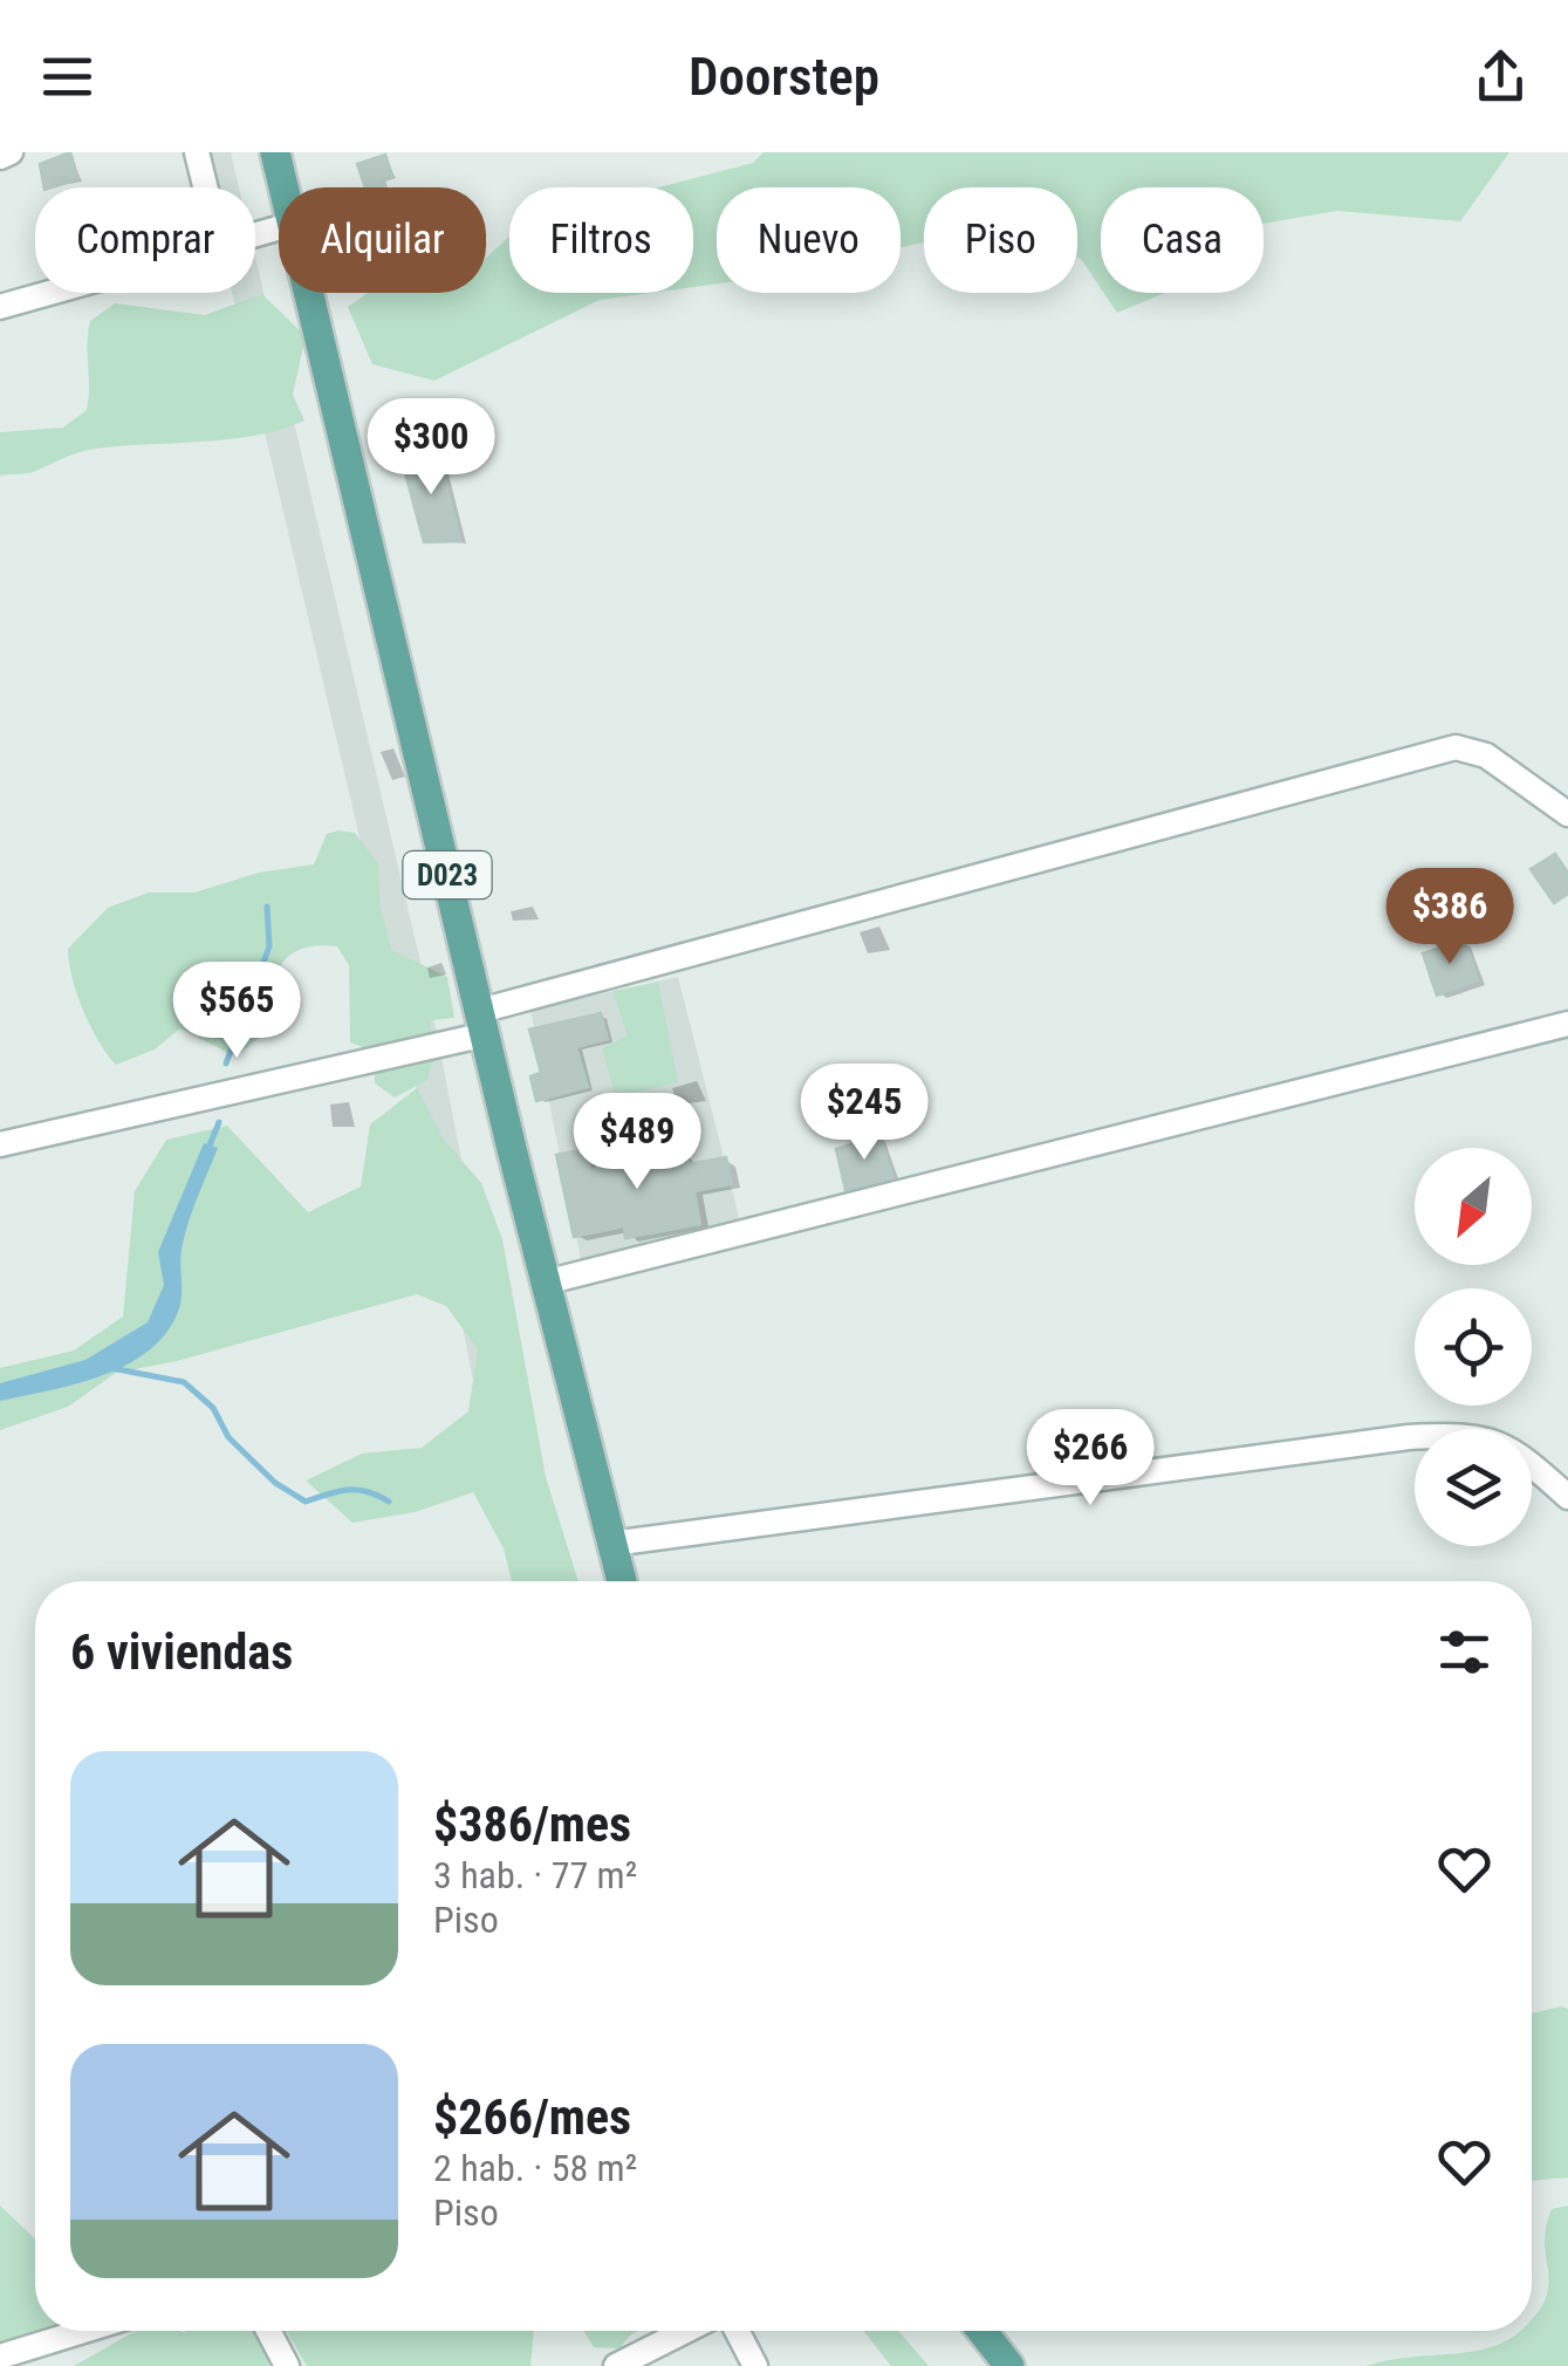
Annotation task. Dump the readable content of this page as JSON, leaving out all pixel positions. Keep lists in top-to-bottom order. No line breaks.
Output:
{"streets":{"main road":["D023"]},"north":"bottom left","page":{"header":"Doorstep","chip":["Comprar","Alquilar","Filtros","Nuevo","Piso","Casa"],"price":["$300","$386","$565","$245","$489","$266"],"heading":"6 viviendas","list":[{"name":"$386/mes","note":"3 hab. · 77 m² · Piso"},{"name":"$266/mes","note":"2 hab. · 58 m² · Piso"}]}}
